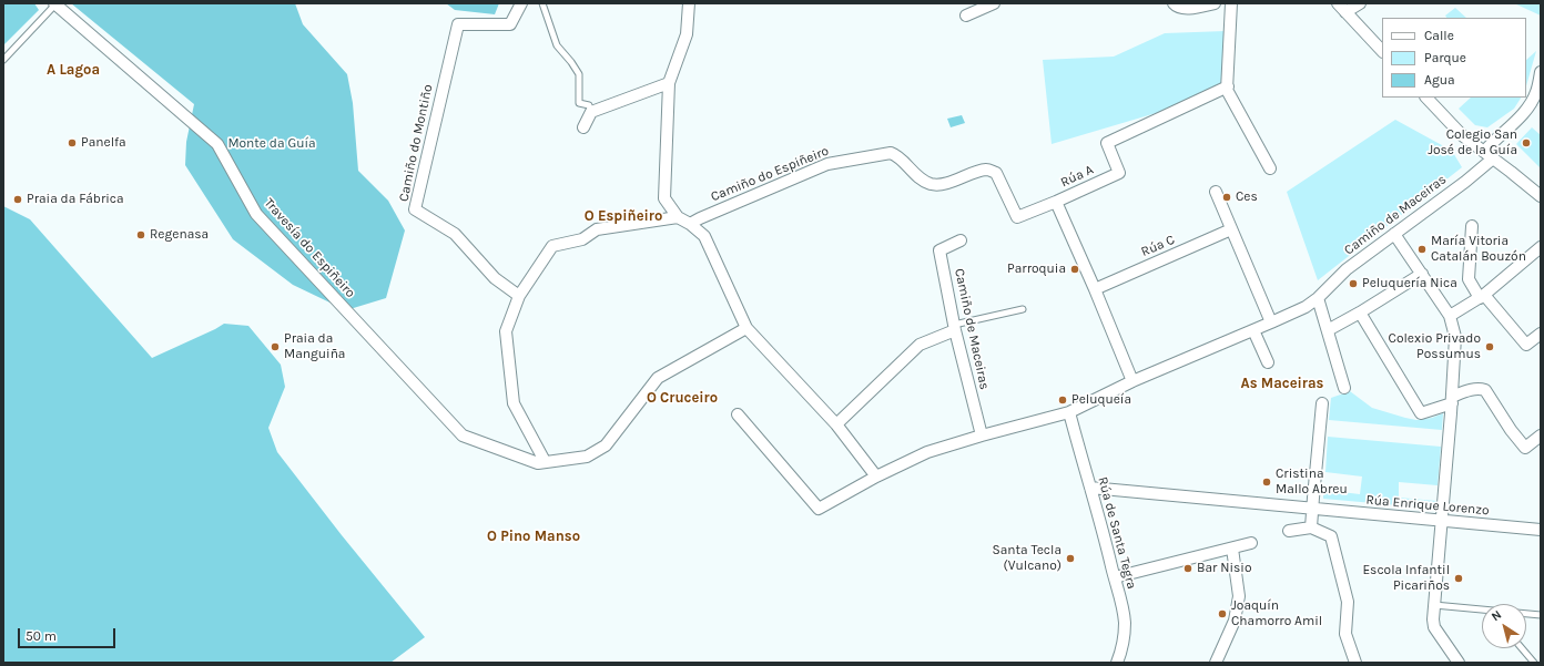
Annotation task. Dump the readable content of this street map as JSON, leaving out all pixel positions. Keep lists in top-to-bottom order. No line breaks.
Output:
{"streets":{"street":["Camiño do Montiño","Camiño do Espiñeiro","Rúa A","Camiño de Maceiras","Rúa C","Travesía do Espiñeiro","Rúa Enrique Lorenzo","Rúa de Santa Tegra"]},"crossings":[["Camiño do Espiñeiro","Rúa A"],["Camiño de Maceiras","Rúa de Santa Tegra"],["Rúa Enrique Lorenzo","Rúa de Santa Tegra"]],"districts":["A Lagoa","O Espiñeiro","As Maceiras","O Cruceiro","O Pino Manso"],"parks":["Monte da Guía"],"places":["Panelfa","Colegio San José de la Guía","Ces","Praia da Fábrica","Regenasa","María Vitoria Catalán Bouzón","Parroquia","Peluquería Nica","Praia da Manguiña","Colexio Privado Possumus","Peluqueía","Cristina Mallo Abreu","Santa Tecla (Vulcano)","Bar Nisio","Escola Infantil Picariños","Joaquín Chamorro Amil"],"legend":["Calle","Parque","Agua"],"scale_bar":"50 m","north":"top left"}
